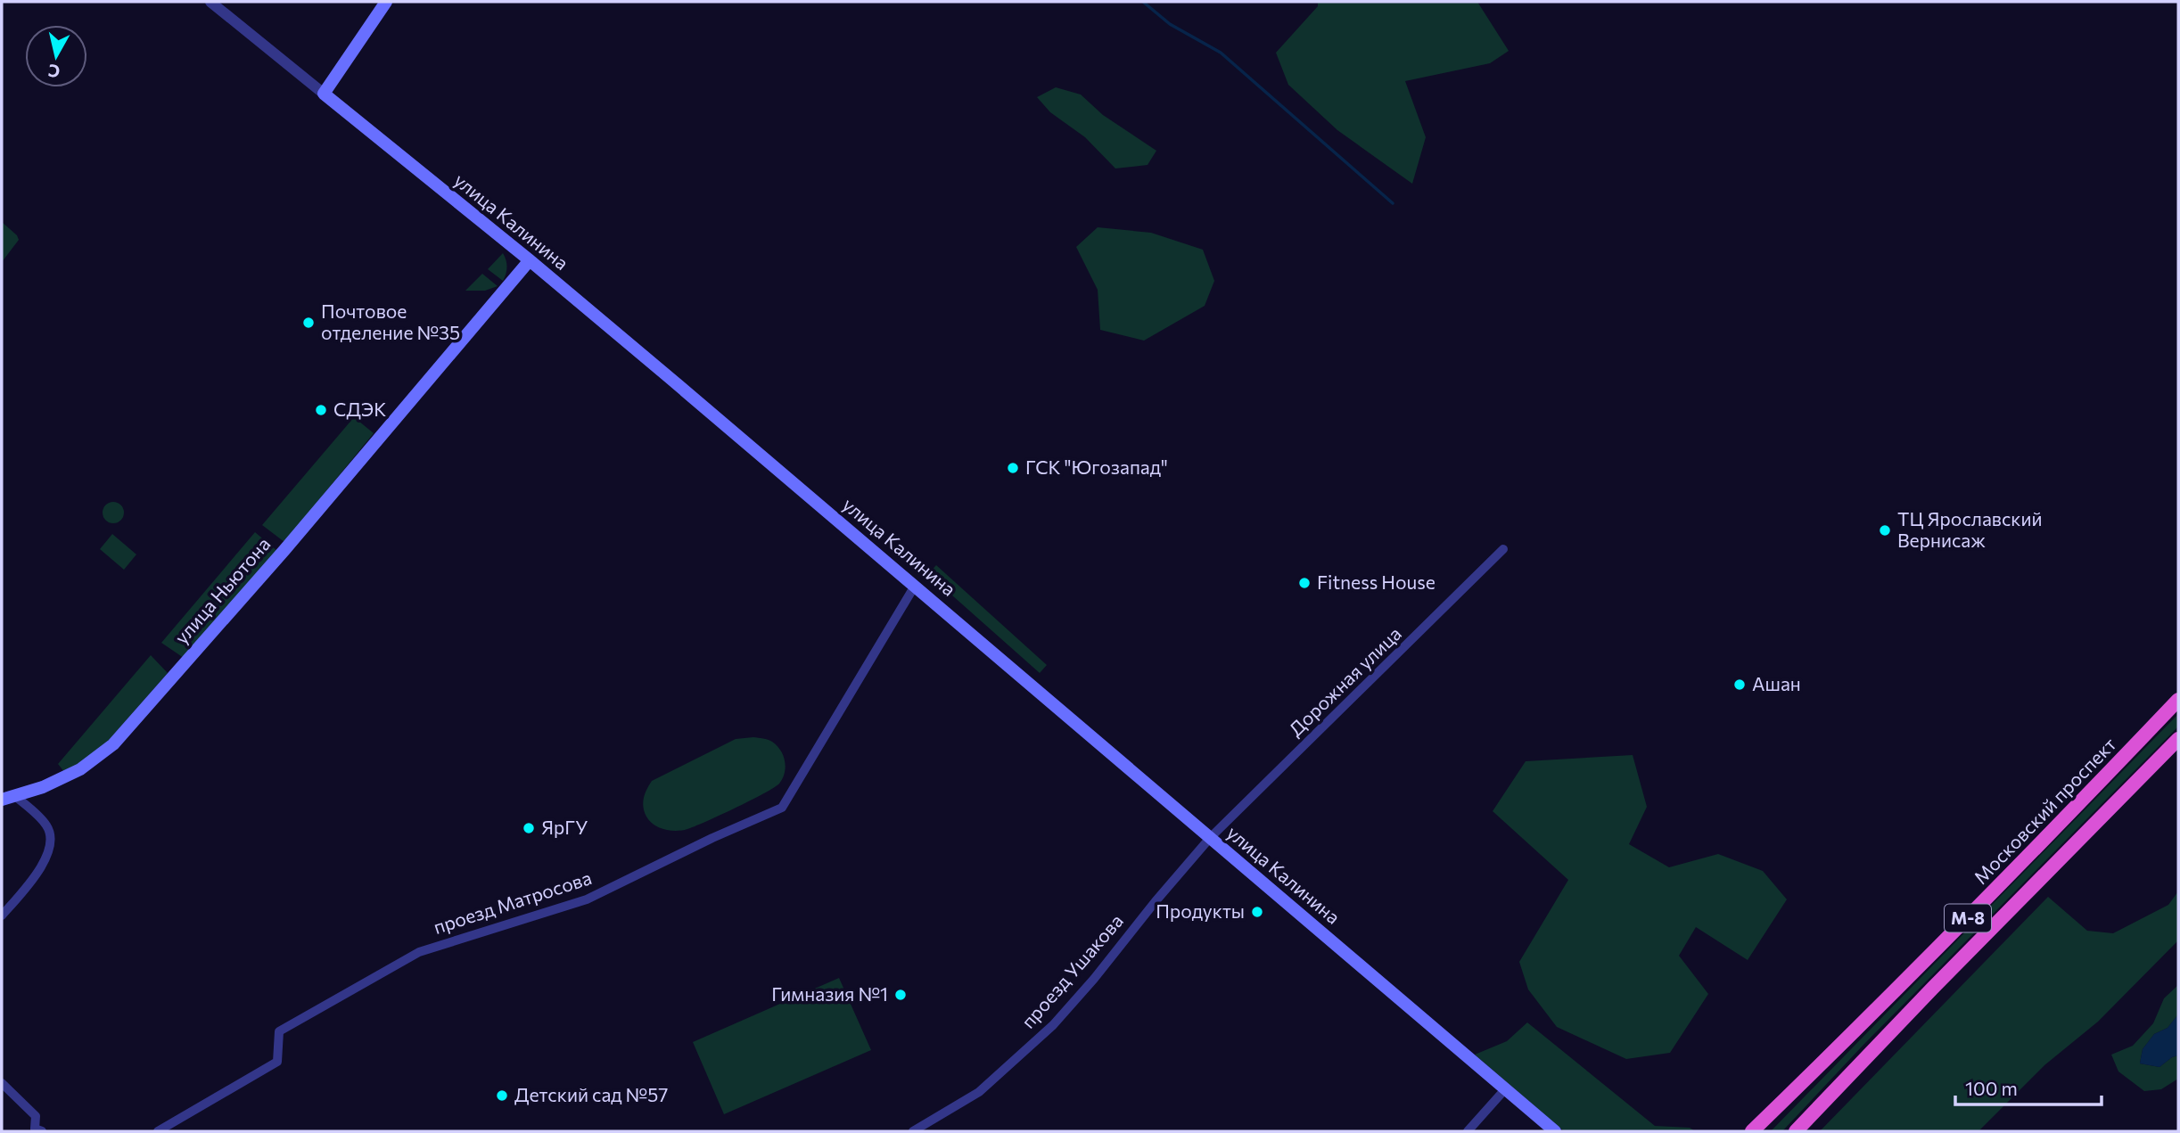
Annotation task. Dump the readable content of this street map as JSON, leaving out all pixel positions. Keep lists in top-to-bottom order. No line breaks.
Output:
{"streets":{"highway":["Московский проспект","М-8"],"main road":["улица Калинина","улица Ньютона"],"street":["Дорожная улица","проезд Матросова","проезд Ушакова"]},"crossings":[["улица Калинина","улица Ньютона"],["улица Калинина","Дорожная улица"],["улица Калинина","проезд Матросова"],["улица Калинина","проезд Ушакова"],["Дорожная улица","проезд Ушакова"]],"places":["Почтовое отделение №35","СДЭК","ГСК \"Югозапад\"","ТЦ Ярославский Вернисаж","Fitness House","Ашан","ЯрГУ","Продукты","Гимназия №1","Детский сад №57"],"scale_bar":"100 m","north":"bottom"}
